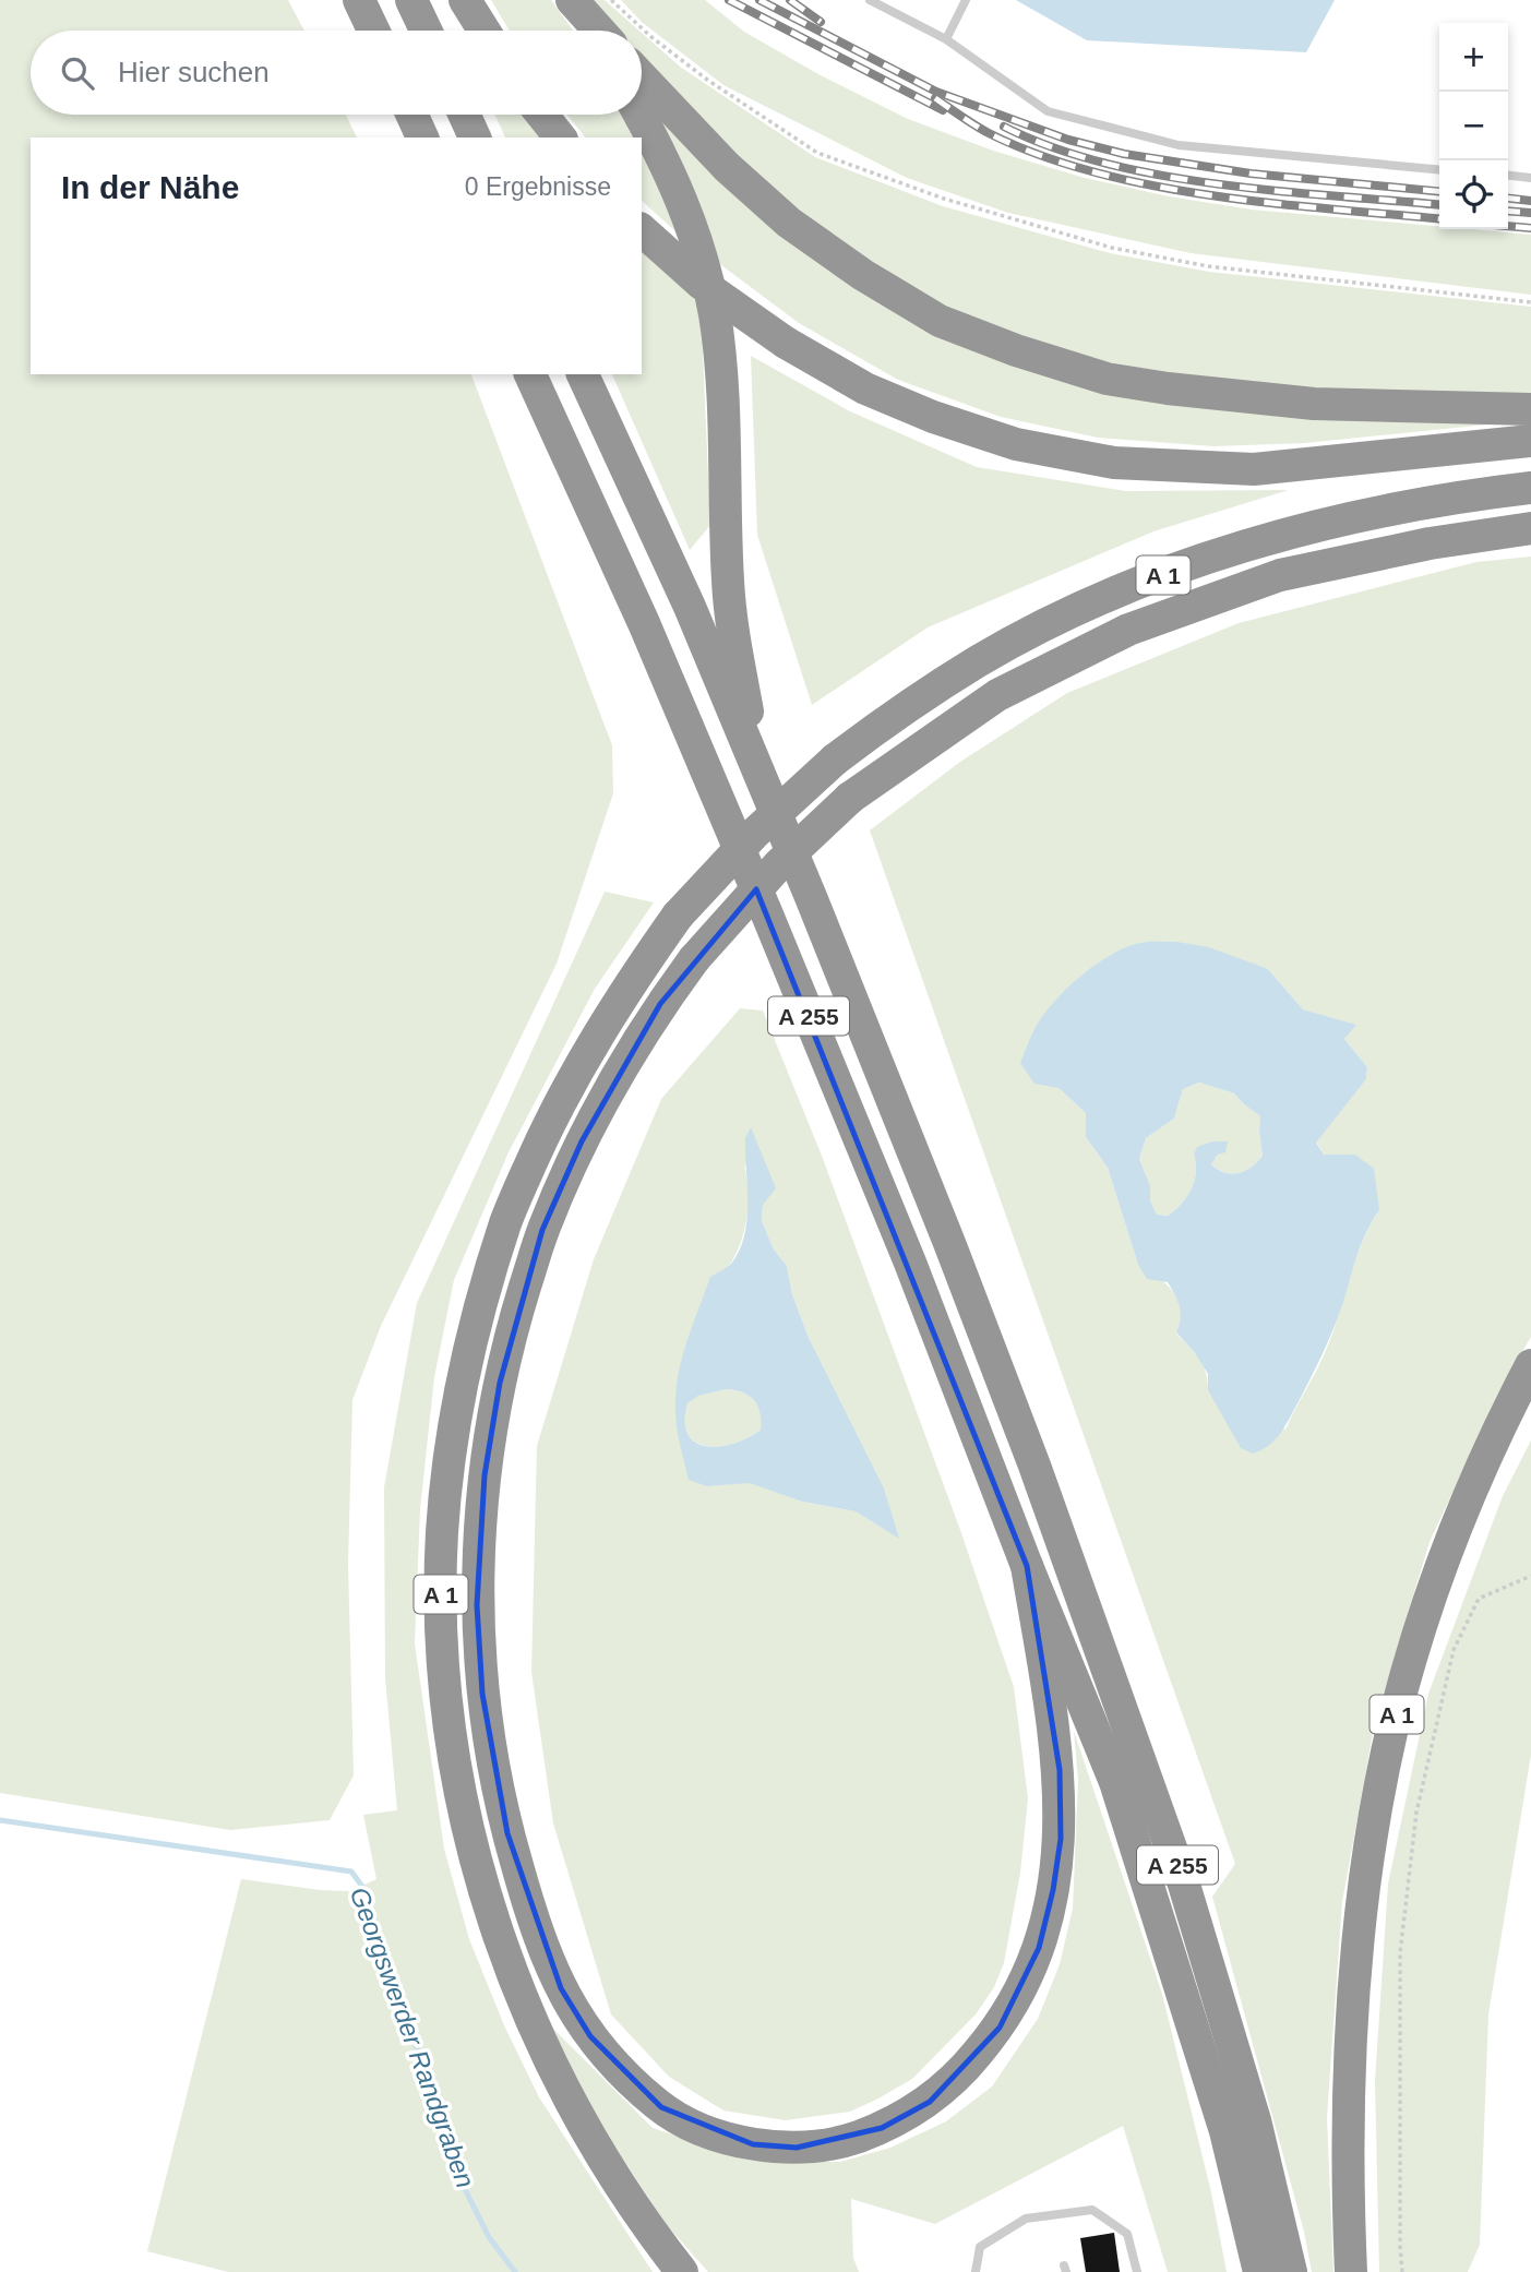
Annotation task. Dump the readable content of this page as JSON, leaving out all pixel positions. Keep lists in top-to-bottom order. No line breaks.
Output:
{"streets":{"highway":["A 1","A 255"]},"water":["Georgswerder Randgraben"],"page":{"map_buttons":["+","−"],"search":"Hier suchen","heading":["In der Nähe","0 Ergebnisse"]}}
